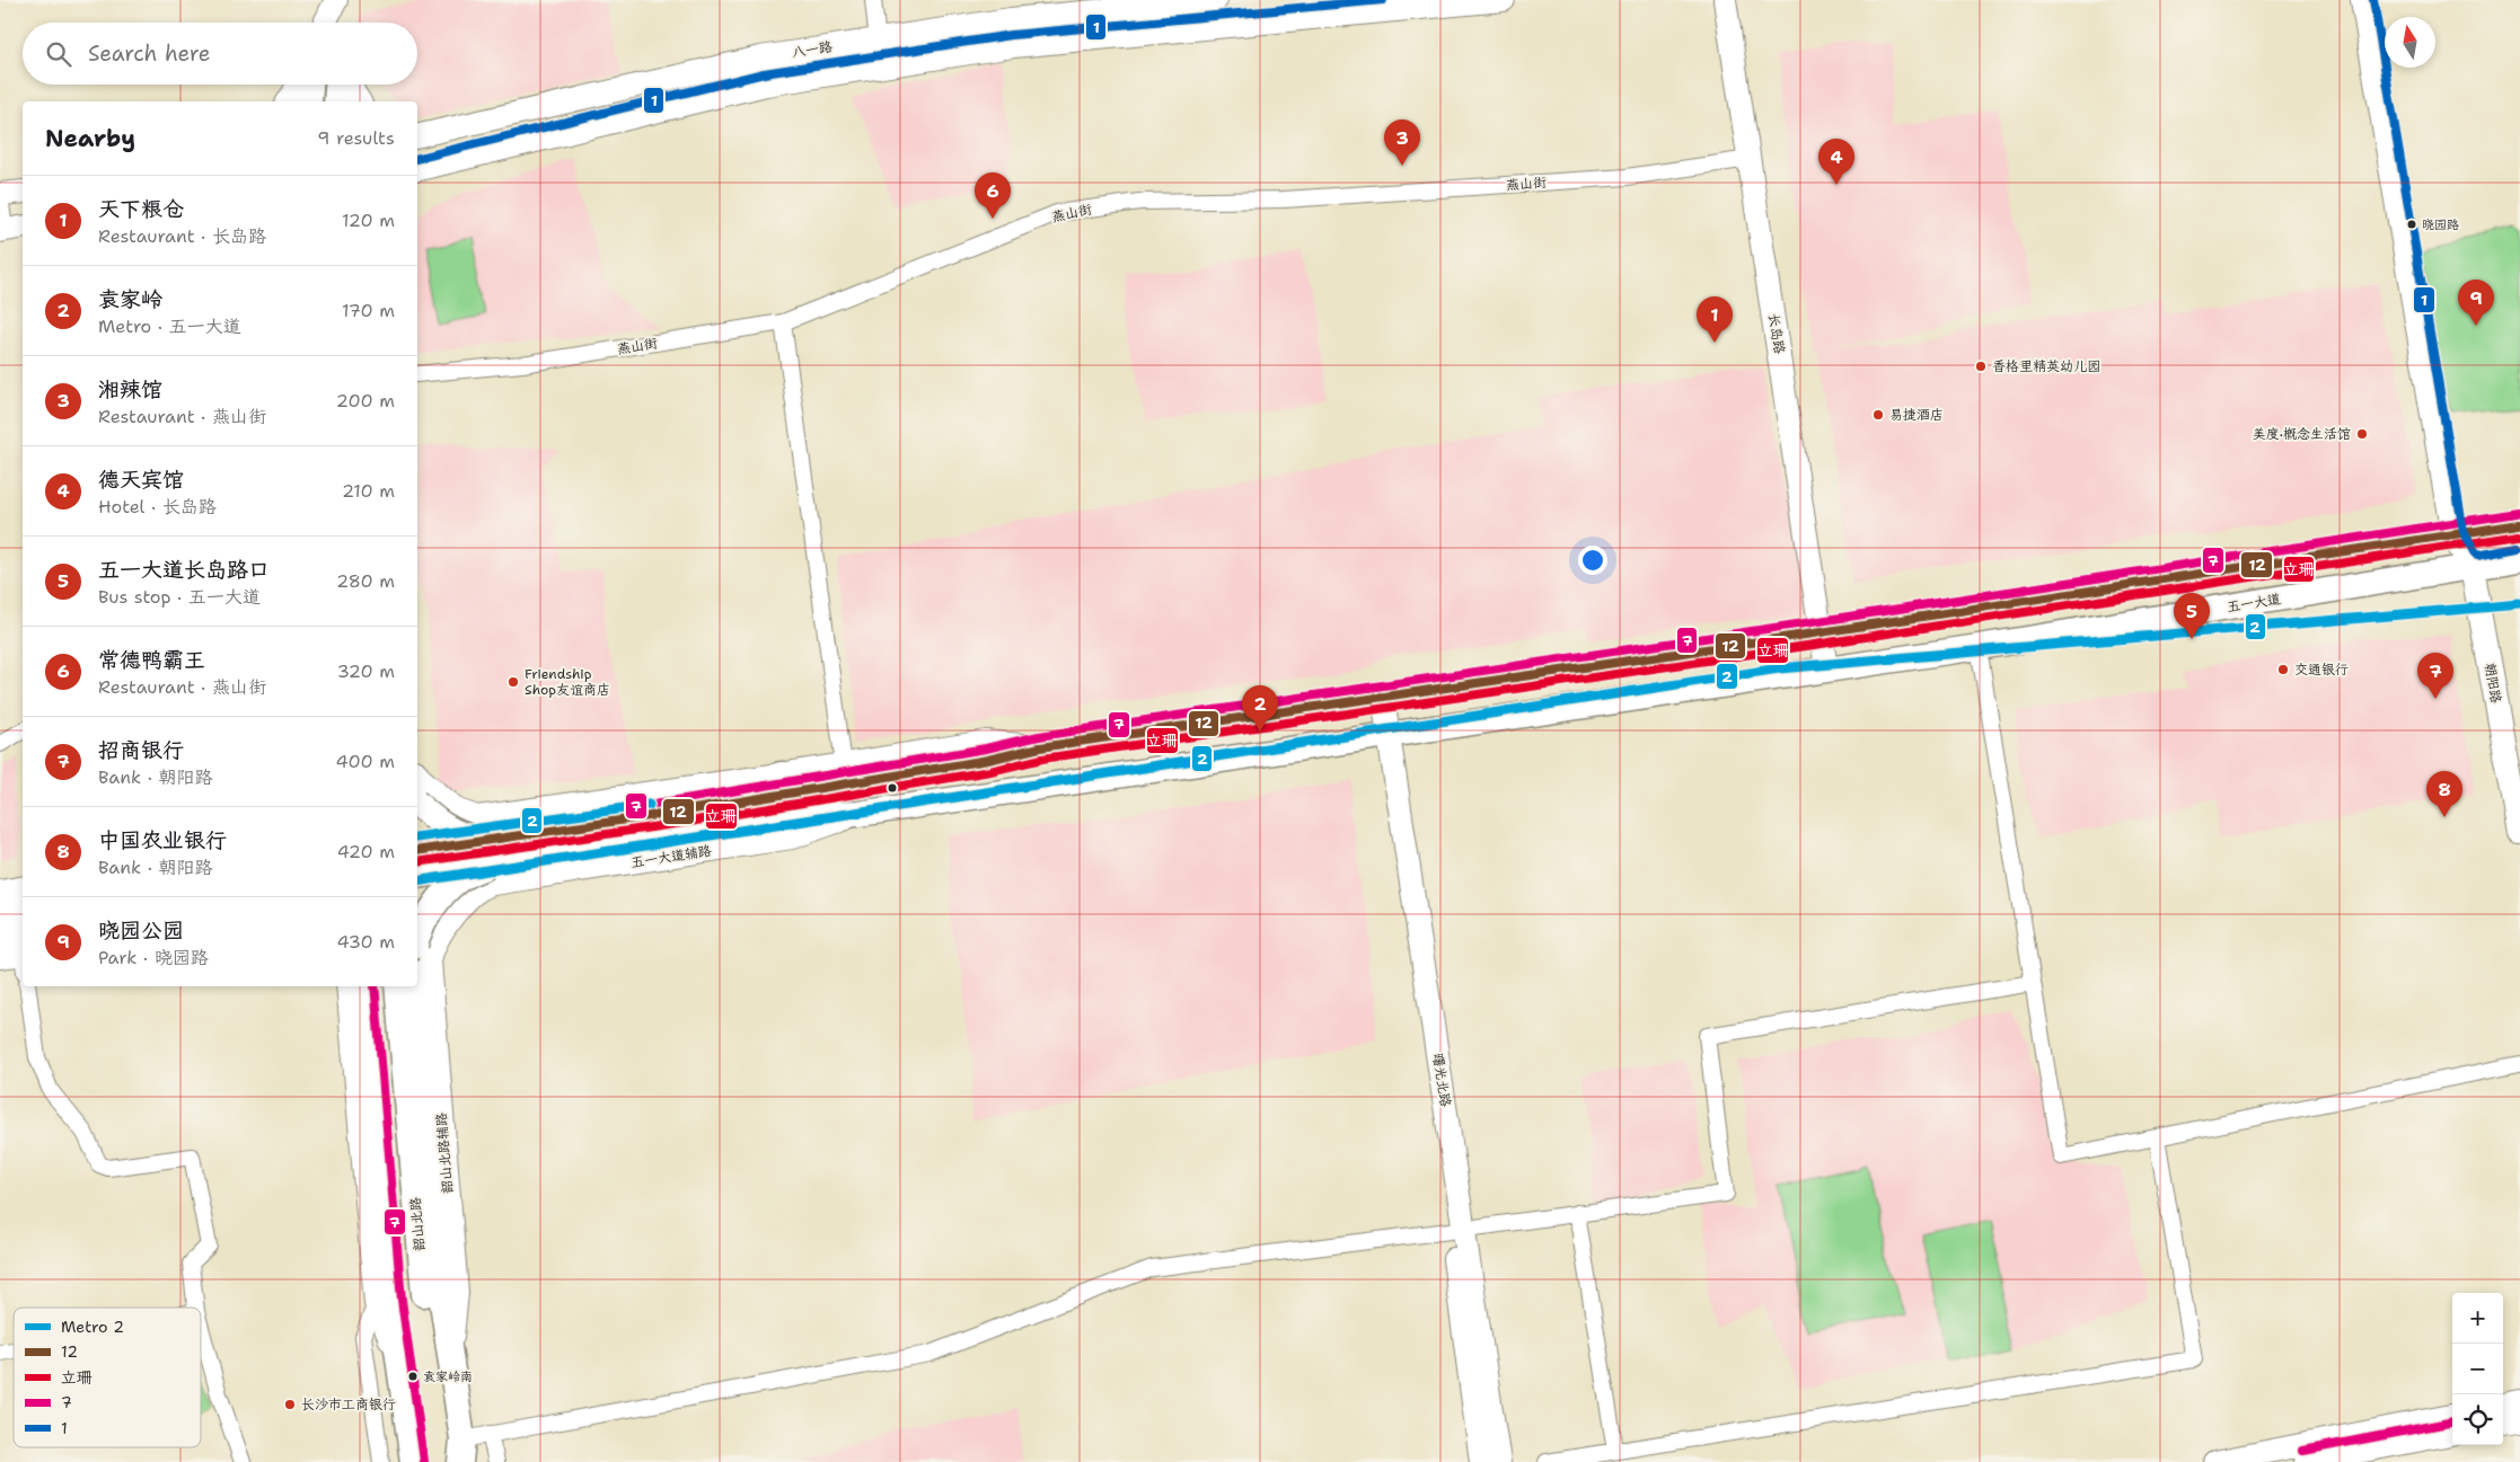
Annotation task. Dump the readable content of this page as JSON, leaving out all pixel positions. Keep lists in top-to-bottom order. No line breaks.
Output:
{"streets":{"main road":["五一大道","韶山北路"],"street":["八一路","燕山街","长岛路","朝阳路","五一大道辅路","曙光北路","韶山北路辅路"]},"crossings":[["燕山街","长岛路"],["长岛路","五一大道"],["五一大道","朝阳路"],["五一大道","五一大道辅路"],["五一大道","曙光北路"]],"places":["晓园路","香格里精英幼儿园","易捷酒店","美度·概念生活馆","交通银行","Friendship Shop友谊商店","袁家岭南","长沙市工商银行"],"lines":["transit line 1","transit line 7","transit line 12","transit line 立珊","metro line 2"],"legend":["Metro 2","12","立珊","7","1"],"north":"top","page":{"search":"Search here","heading":["Nearby","9 results"],"pins":["3","4","6","9","1","5","7","2","8"],"list":[{"mark":"1","name":"天下粮仓","note":"Restaurant · 长岛路","value":"120 m"},{"mark":"2","name":"袁家岭","note":"Metro · 五一大道","value":"170 m"},{"mark":"3","name":"湘辣馆","note":"Restaurant · 燕山街","value":"200 m"},{"mark":"4","name":"德天宾馆","note":"Hotel · 长岛路","value":"210 m"},{"mark":"5","name":"五一大道长岛路口","note":"Bus stop · 五一大道","value":"280 m"},{"mark":"6","name":"常德鸭霸王","note":"Restaurant · 燕山街","value":"320 m"},{"mark":"7","name":"招商银行","note":"Bank · 朝阳路","value":"400 m"},{"mark":"8","name":"中国农业银行","note":"Bank · 朝阳路","value":"420 m"},{"mark":"9","name":"晓园公园","note":"Park · 晓园路","value":"430 m"}],"map_buttons":["+","−"]}}
